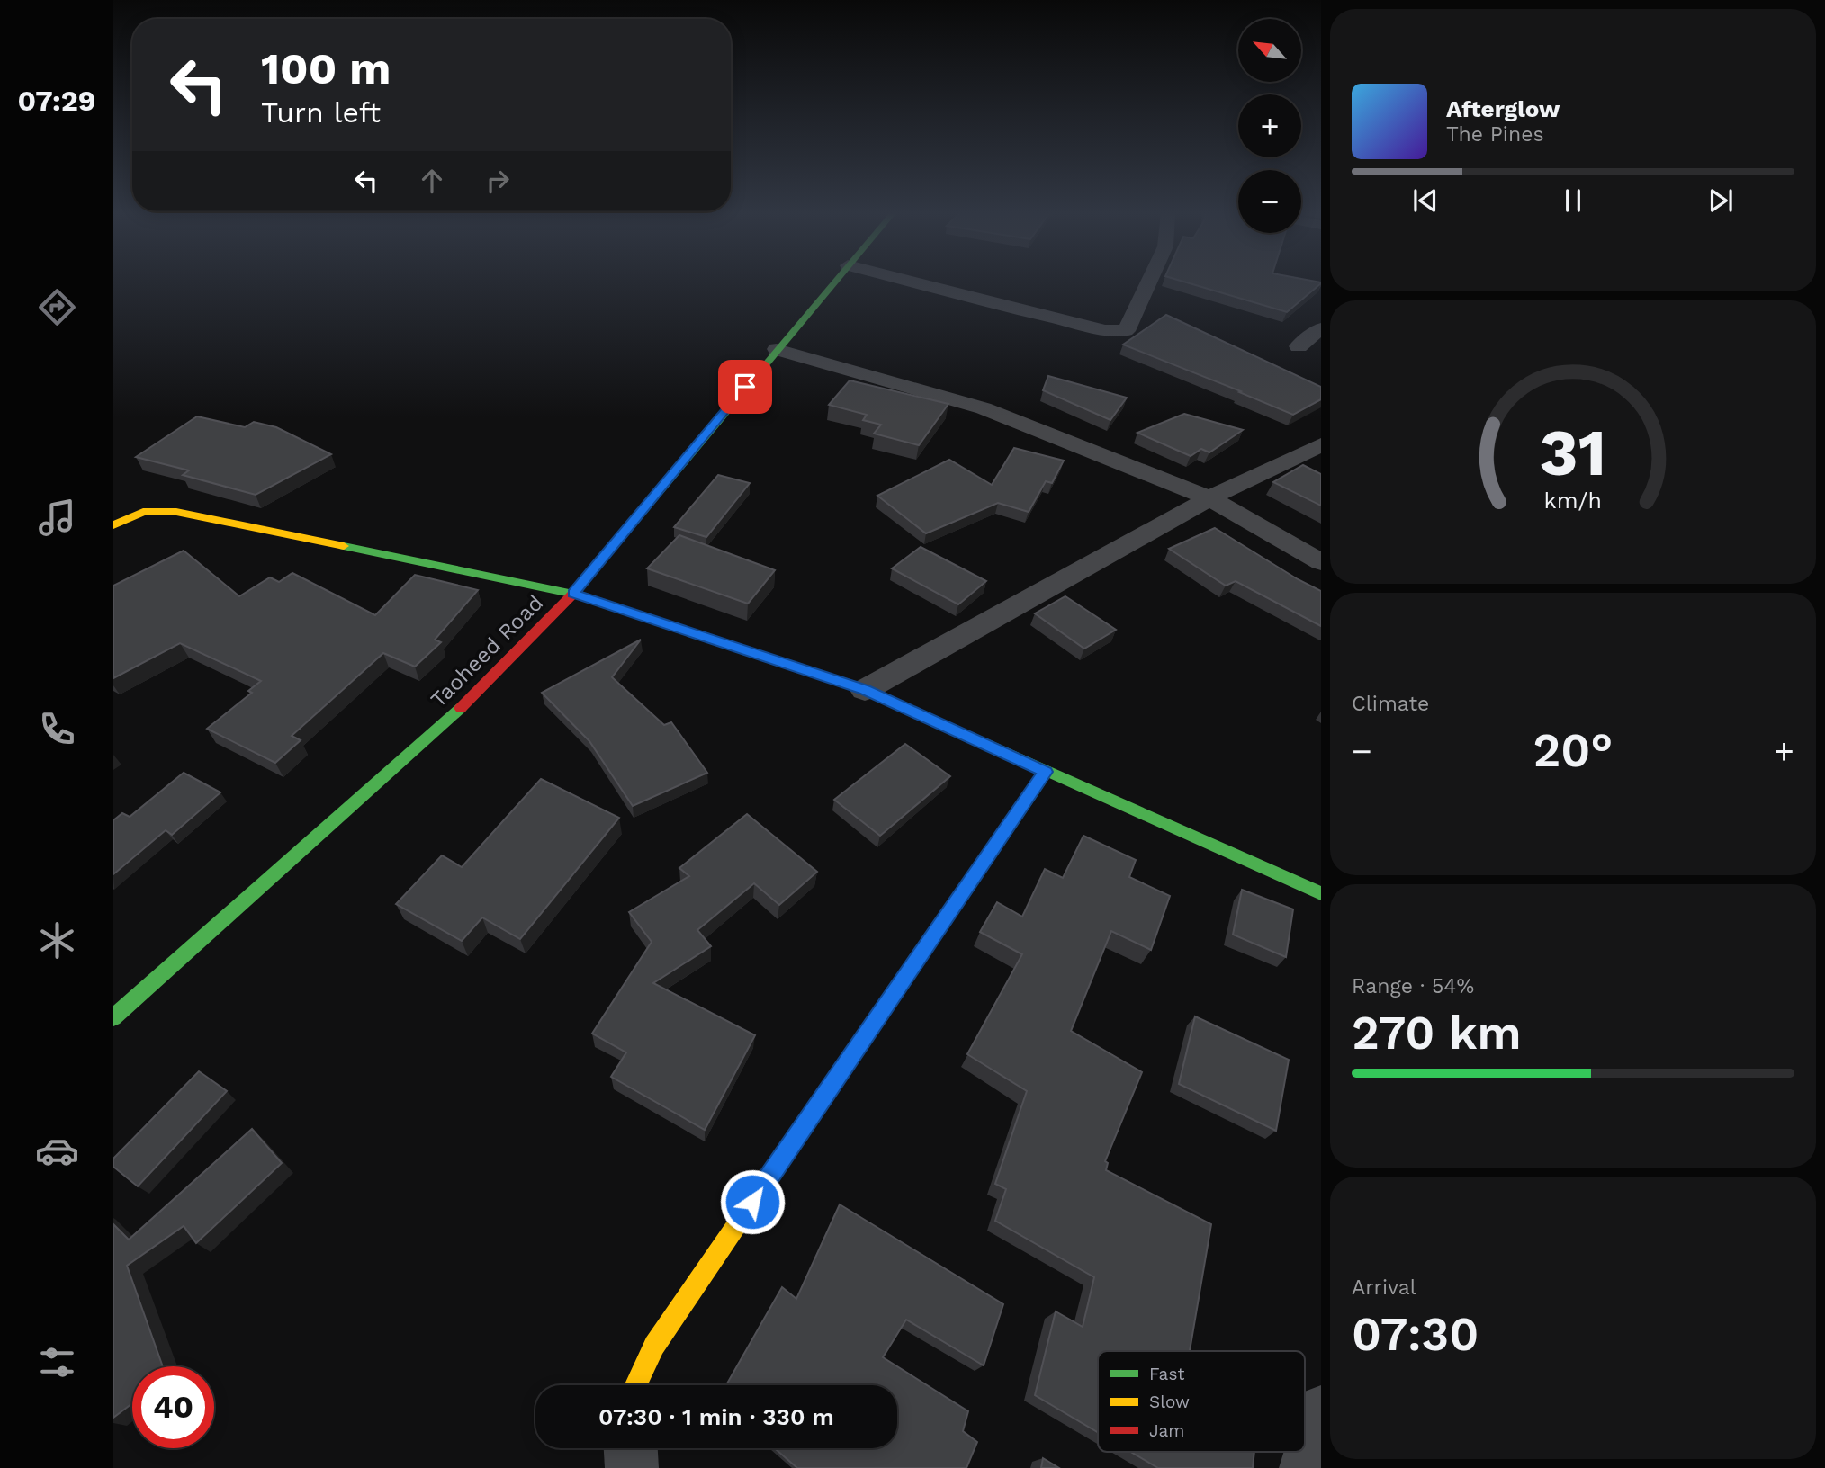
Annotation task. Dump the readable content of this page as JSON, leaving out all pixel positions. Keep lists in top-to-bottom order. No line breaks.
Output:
{"streets":{"street":["Taoheed Road"]},"legend":["Fast","Slow","Jam"],"north":"top left","page":{"tabs":"07:29","map_buttons":["+","−"],"turn":["100 m","Turn left"],"song":["Afterglow","The Pines"],"tile":["Climate",["Range · 54%","270 km"],["Arrival","07:30"]],"heat":["−","20°","+"],"limit":"40","trip":"07:30 · 1 min · 330 m","gauge":["31","km/h"]}}
